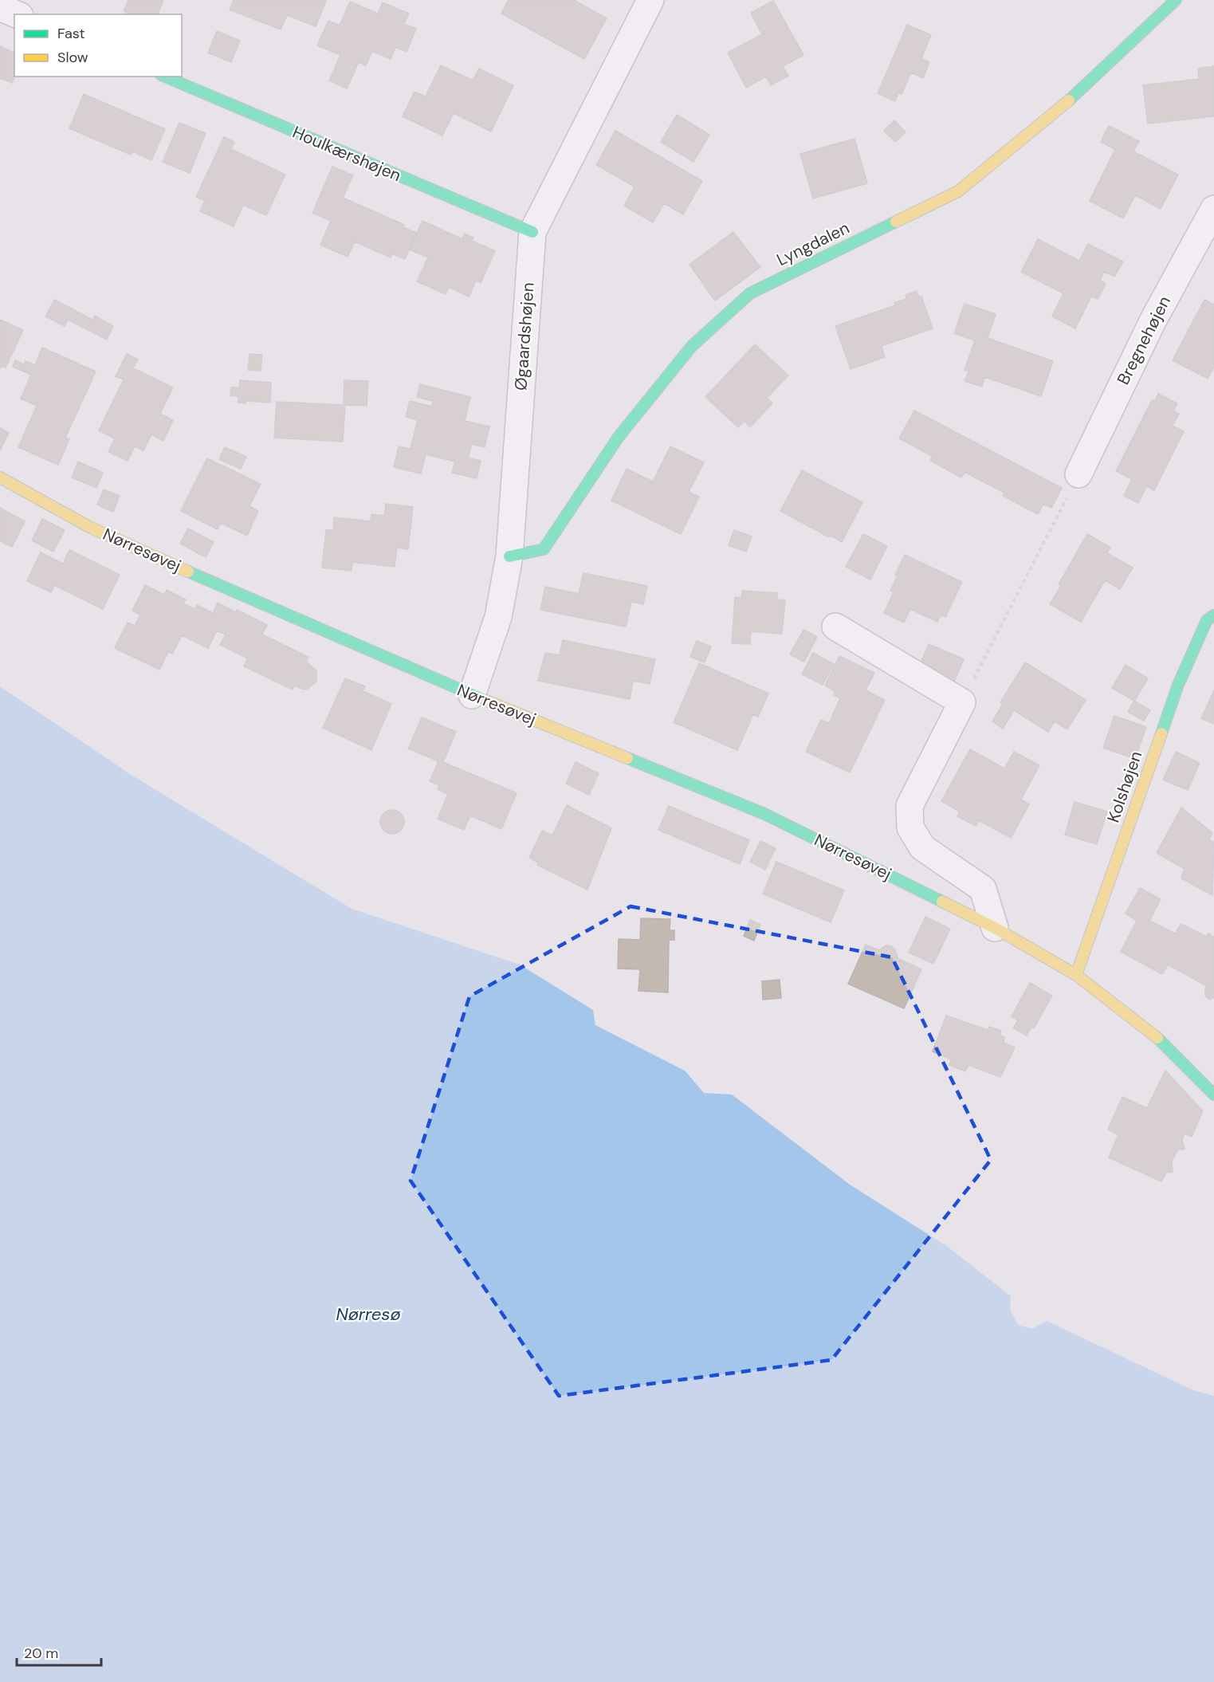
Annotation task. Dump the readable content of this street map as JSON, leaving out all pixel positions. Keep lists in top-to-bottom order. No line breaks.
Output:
{"streets":{"street":["Houlkærshøjen","Lyngdalen","Øgaardshøjen","Bregnehøjen","Nørresøvej","Kolshøjen"]},"crossings":[["Houlkærshøjen","Øgaardshøjen"],["Lyngdalen","Øgaardshøjen"],["Øgaardshøjen","Nørresøvej"],["Nørresøvej","Kolshøjen"]],"water":["Nørresø"],"legend":["Fast","Slow"],"scale_bar":"20 m"}
